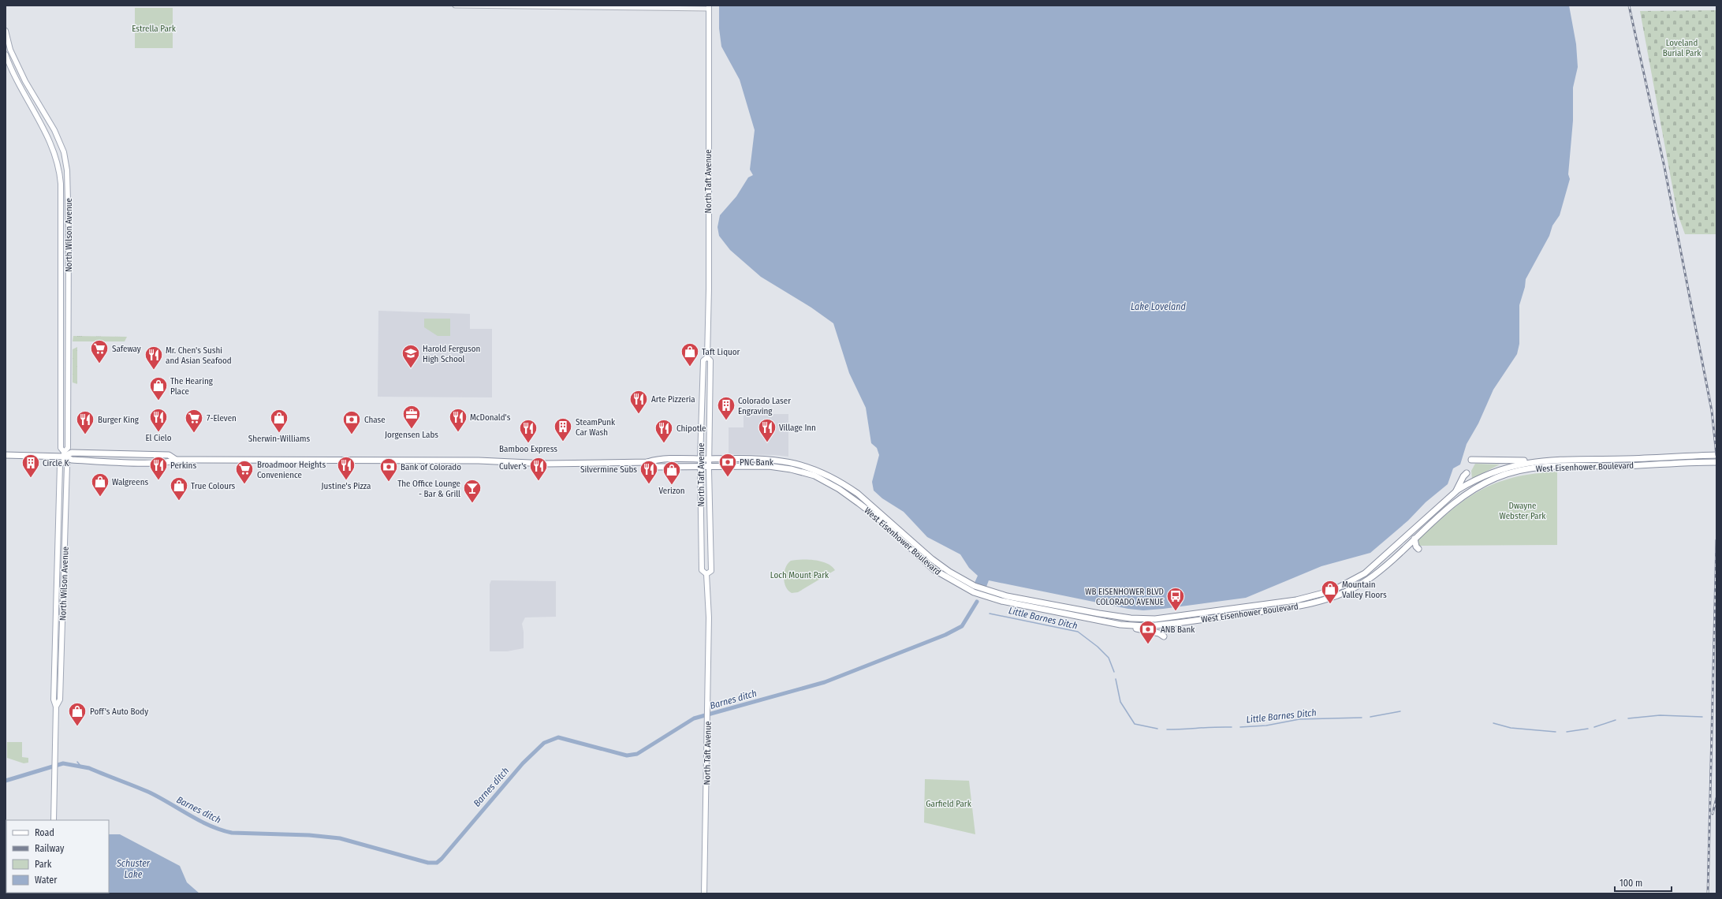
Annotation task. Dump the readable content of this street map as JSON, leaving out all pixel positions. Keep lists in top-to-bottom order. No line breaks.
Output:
{"streets":{"highway":["West Eisenhower Boulevard"],"main road":["North Taft Avenue","North Wilson Avenue"]},"crossings":[["North Taft Avenue","West Eisenhower Boulevard"],["North Wilson Avenue","West Eisenhower Boulevard"]],"water":["Lake Loveland","Little Barnes Ditch","Barnes ditch","Schuster Lake"],"parks":["Estrella Park","Loveland Burial Park","Dwayne Webster Park","Loch Mount Park","Garfield Park"],"places":{"supermarket":["Safeway","7-Eleven","Broadmoor Heights Convenience"],"shop":["Taft Liquor","The Hearing Place","Sherwin-Williams","Verizon","Walgreens","True Colours","Mountain Valley Floors","Poff's Auto Body"],"school or university":["Harold Ferguson High School"],"restaurant":["Mr. Chen's Sushi and Asian Seafood","Arte Pizzeria","El Cielo","McDonald's","Burger King","Village Inn","Bamboo Express","Chipotle","Perkins","Justine's Pizza","Culver's","Silvermine Subs"],"building":["Colorado Laser Engraving","SteamPunk Car Wash","Circle K"],"office":["Jorgensen Labs"],"bank":["Chase","PNC Bank","Bank of Colorado","ANB Bank"],"bar":["The Office Lounge - Bar & Grill"],"bus stop":["WB EISENHOWER BLVD COLORADO AVENUE"]},"legend":["Road","Railway","Park","Water"],"scale_bar":"100 m"}
